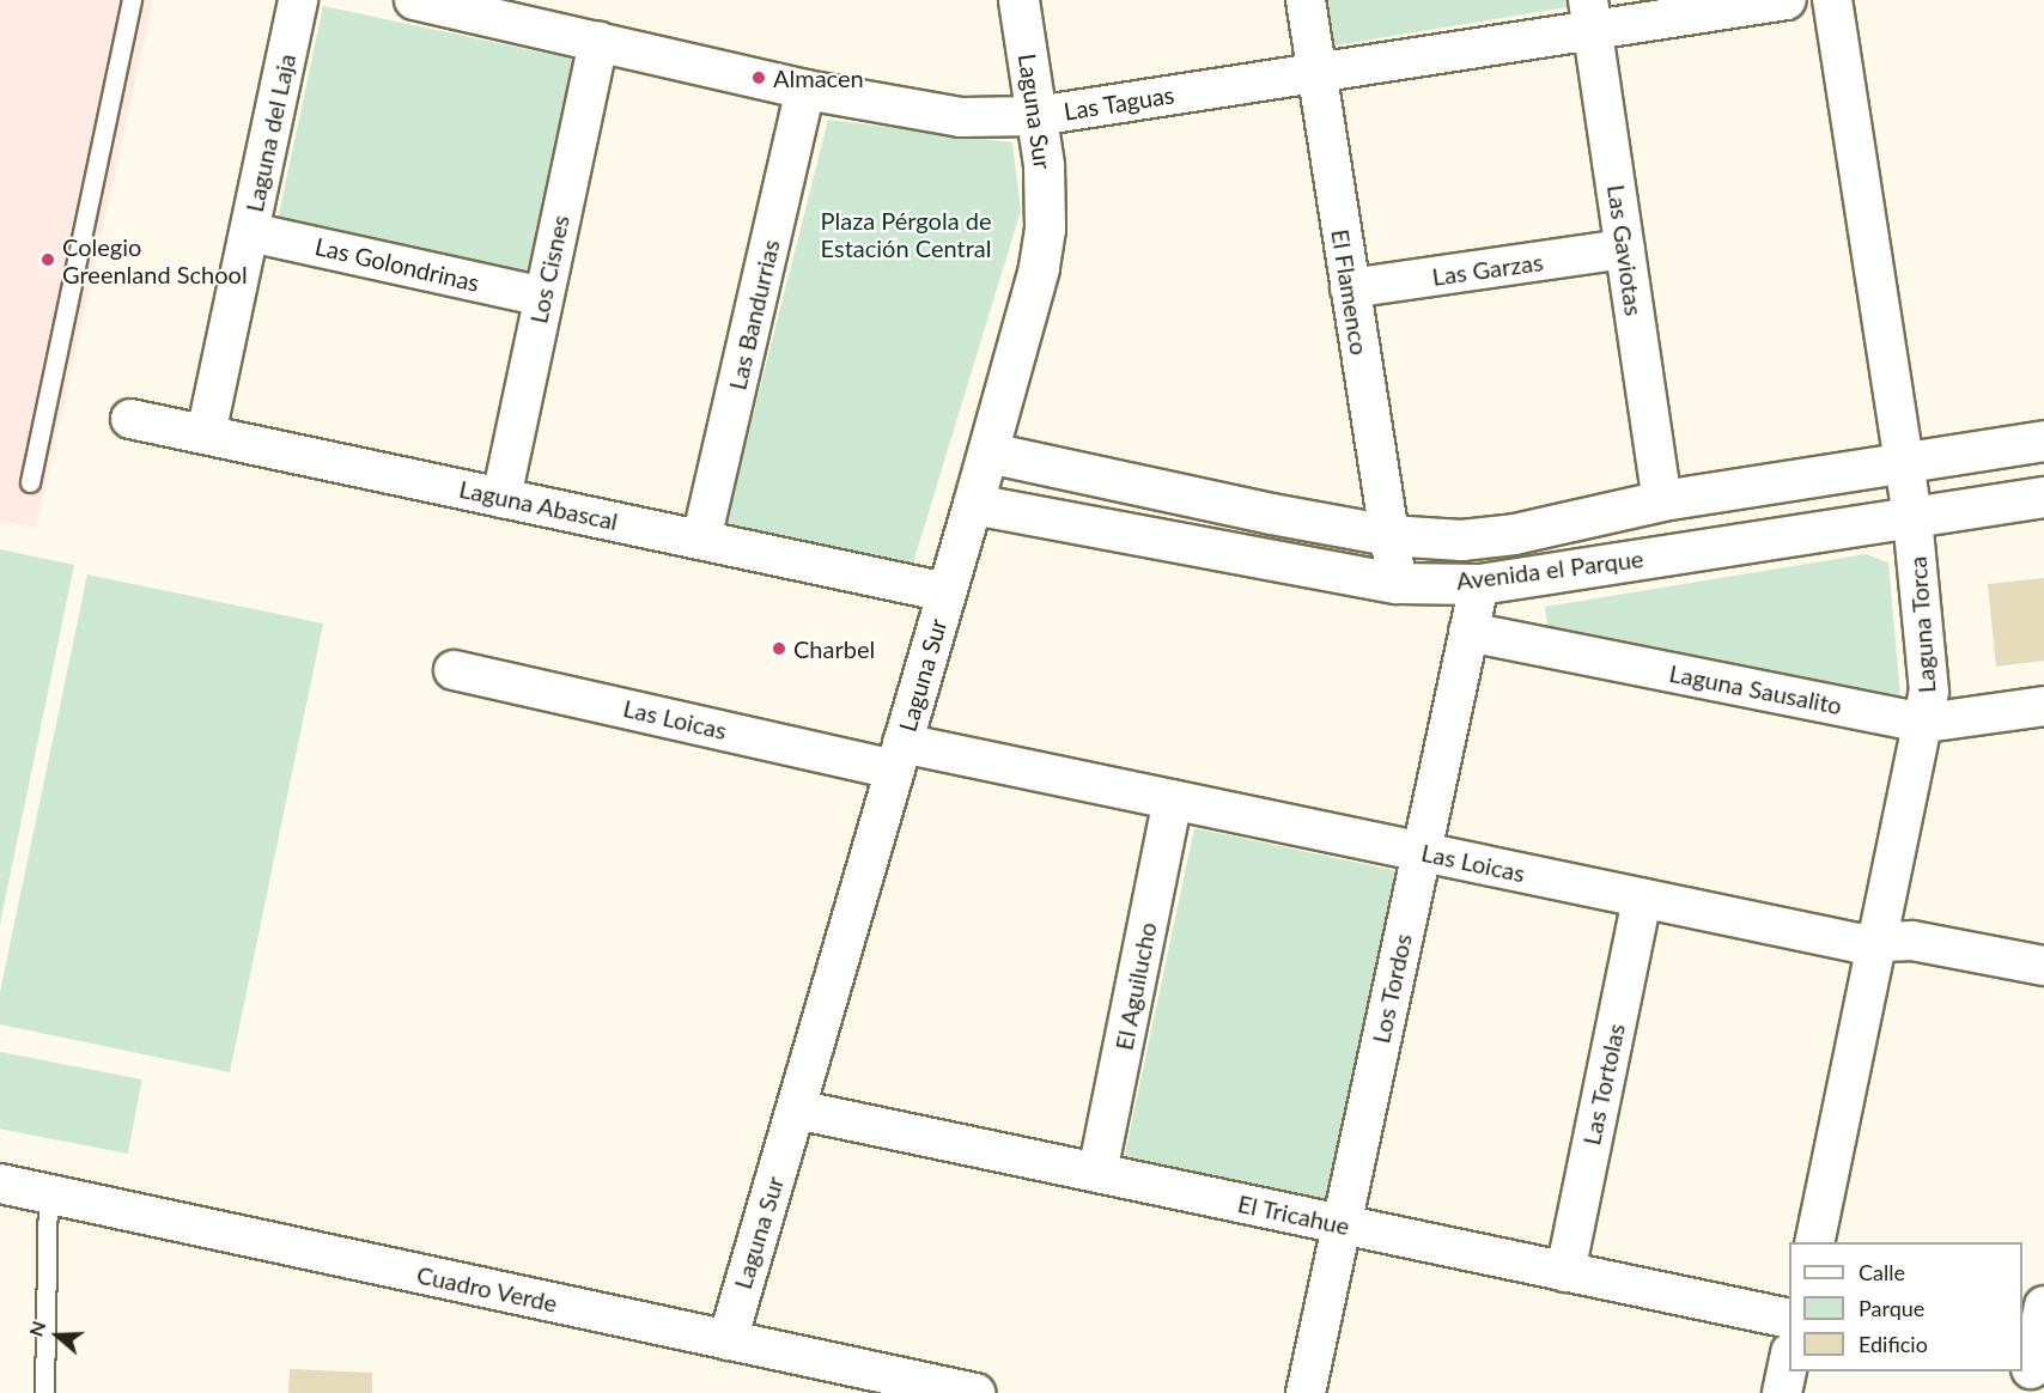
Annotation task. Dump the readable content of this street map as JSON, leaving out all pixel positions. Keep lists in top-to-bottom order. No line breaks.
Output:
{"streets":{"street":["Las Taguas","Laguna Sur","Laguna del Laja","Las Gaviotas","Las Golondrinas","Los Cisnes","Las Garzas","El Flamenco","Las Bandurrias","Laguna Abascal","Avenida el Parque","Laguna Torca","Laguna Sausalito","Las Loicas","El Aguilucho","Los Tordos","Las Tortolas","El Tricahue","Cuadro Verde"]},"crossings":[["Las Taguas","Laguna Sur"],["Las Taguas","Las Gaviotas"],["Las Taguas","Los Cisnes"],["Las Taguas","El Flamenco"],["Las Taguas","Las Bandurrias"],["Laguna Sur","Laguna Abascal"],["Laguna Sur","Avenida el Parque"],["Laguna Sur","Las Loicas"],["Laguna Sur","El Tricahue"],["Laguna Sur","Cuadro Verde"],["Laguna del Laja","Las Golondrinas"],["Laguna del Laja","Laguna Abascal"],["Las Gaviotas","Las Garzas"],["Las Gaviotas","Avenida el Parque"],["Las Golondrinas","Los Cisnes"],["Los Cisnes","Laguna Abascal"],["Las Garzas","El Flamenco"],["El Flamenco","Avenida el Parque"],["Las Bandurrias","Laguna Abascal"],["Avenida el Parque","Laguna Torca"],["Avenida el Parque","Los Tordos"],["Laguna Torca","Laguna Sausalito"],["Laguna Torca","Las Loicas"],["Laguna Sausalito","Los Tordos"],["Las Loicas","El Aguilucho"],["Las Loicas","Los Tordos"],["Las Loicas","Las Tortolas"],["El Aguilucho","El Tricahue"],["Los Tordos","El Tricahue"],["Las Tortolas","El Tricahue"]],"parks":["Plaza Pérgola de Estación Central"],"places":["Almacen","Colegio Greenland School","Charbel"],"legend":["Calle","Parque","Edificio"],"north":"left"}
